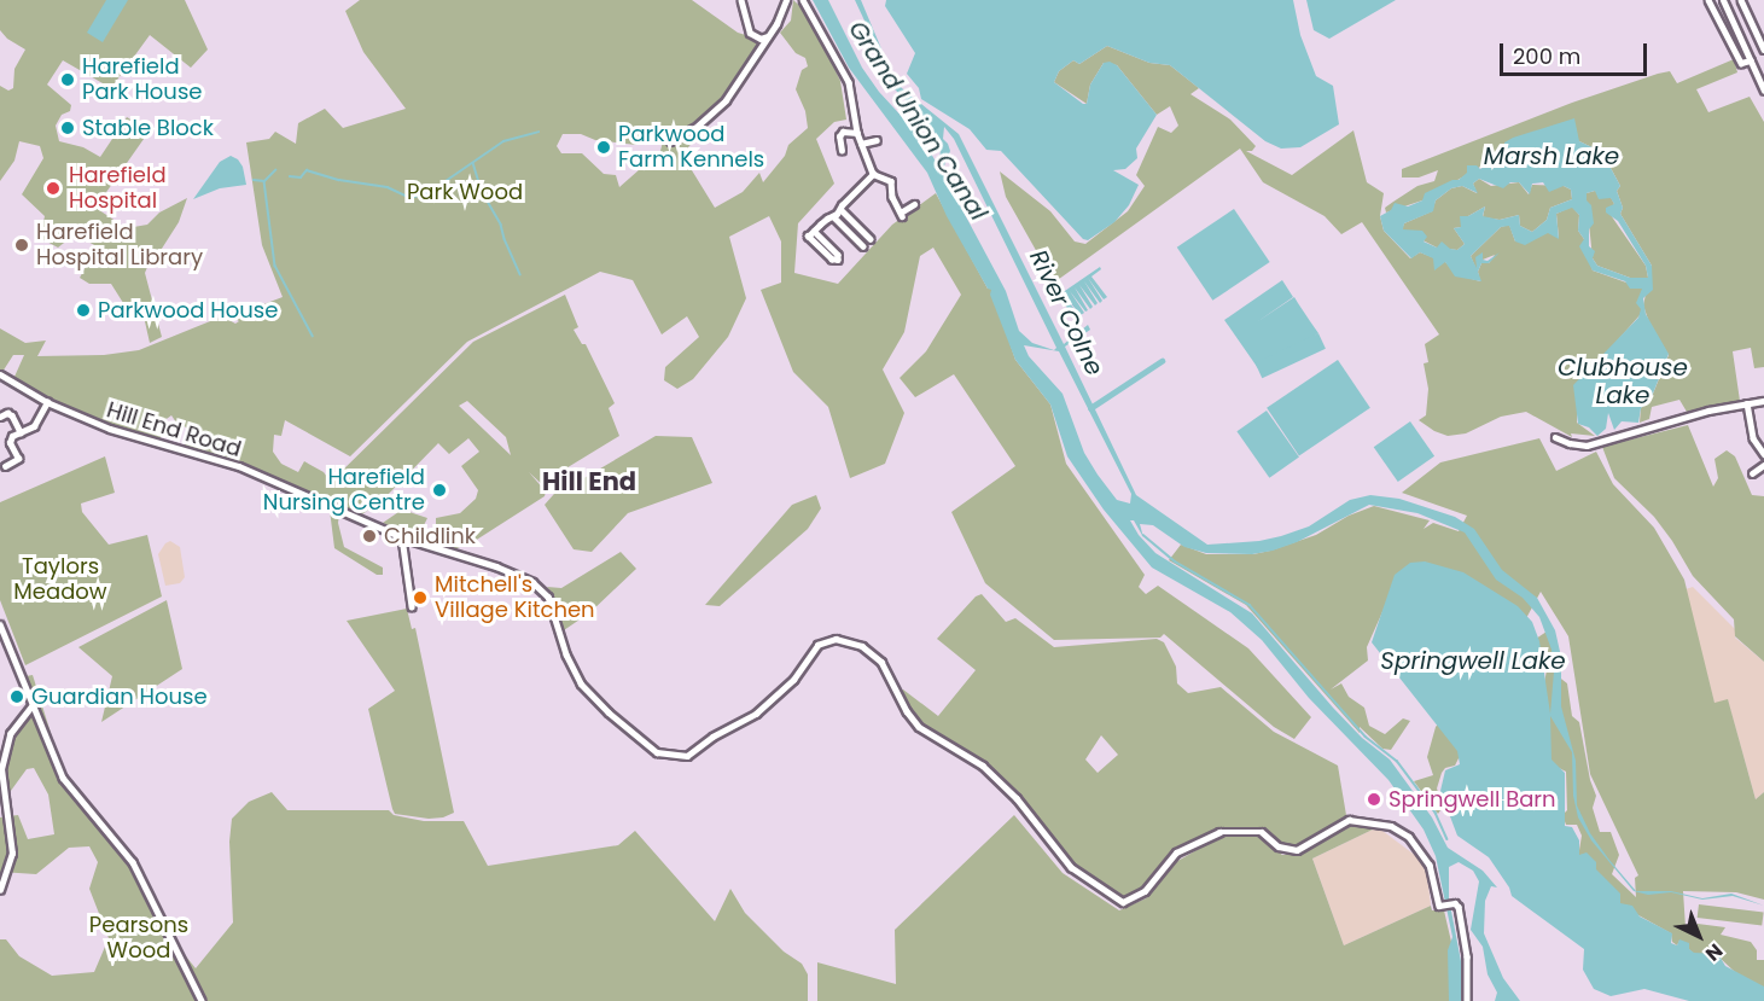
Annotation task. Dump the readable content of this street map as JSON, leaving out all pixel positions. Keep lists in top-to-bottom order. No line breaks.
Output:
{"streets":{"street":["Hill End Road"]},"districts":["Hill End"],"water":["Grand Union Canal","Marsh Lake","River Colne","Clubhouse Lake","Springwell Lake"],"parks":["Park Wood","Taylors Meadow","Pearsons Wood"],"places":["Harefield Park House","Stable Block","Parkwood Farm Kennels","Harefield Hospital","Harefield Hospital Library","Parkwood House","Harefield Nursing Centre","Childlink","Mitchell's Village Kitchen","Guardian House","Springwell Barn"],"scale_bar":"200 m","north":"bottom right"}
